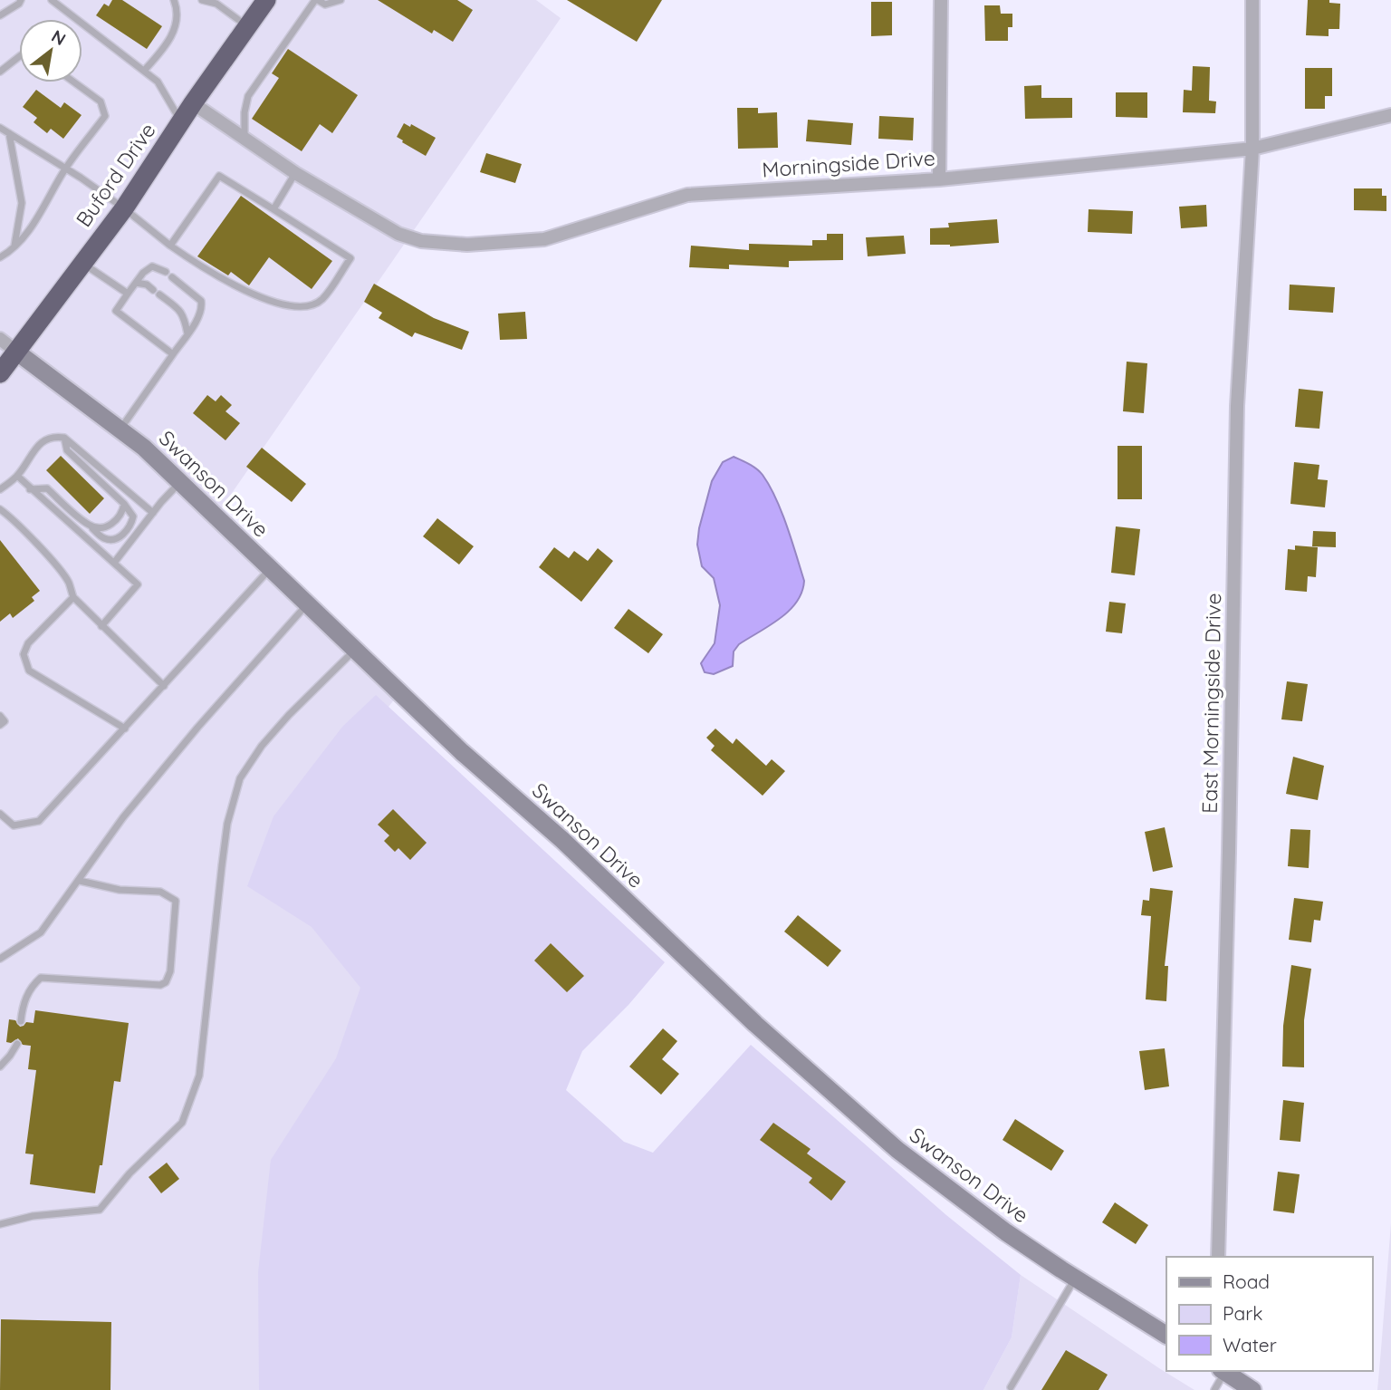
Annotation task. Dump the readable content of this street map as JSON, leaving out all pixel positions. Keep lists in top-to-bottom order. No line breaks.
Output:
{"streets":{"highway":["Buford Drive"],"street":["Morningside Drive","Swanson Drive","East Morningside Drive"]},"crossings":[["Morningside Drive","East Morningside Drive"],["Buford Drive","Swanson Drive"]],"legend":["Road","Park","Water"],"north":"top right"}
